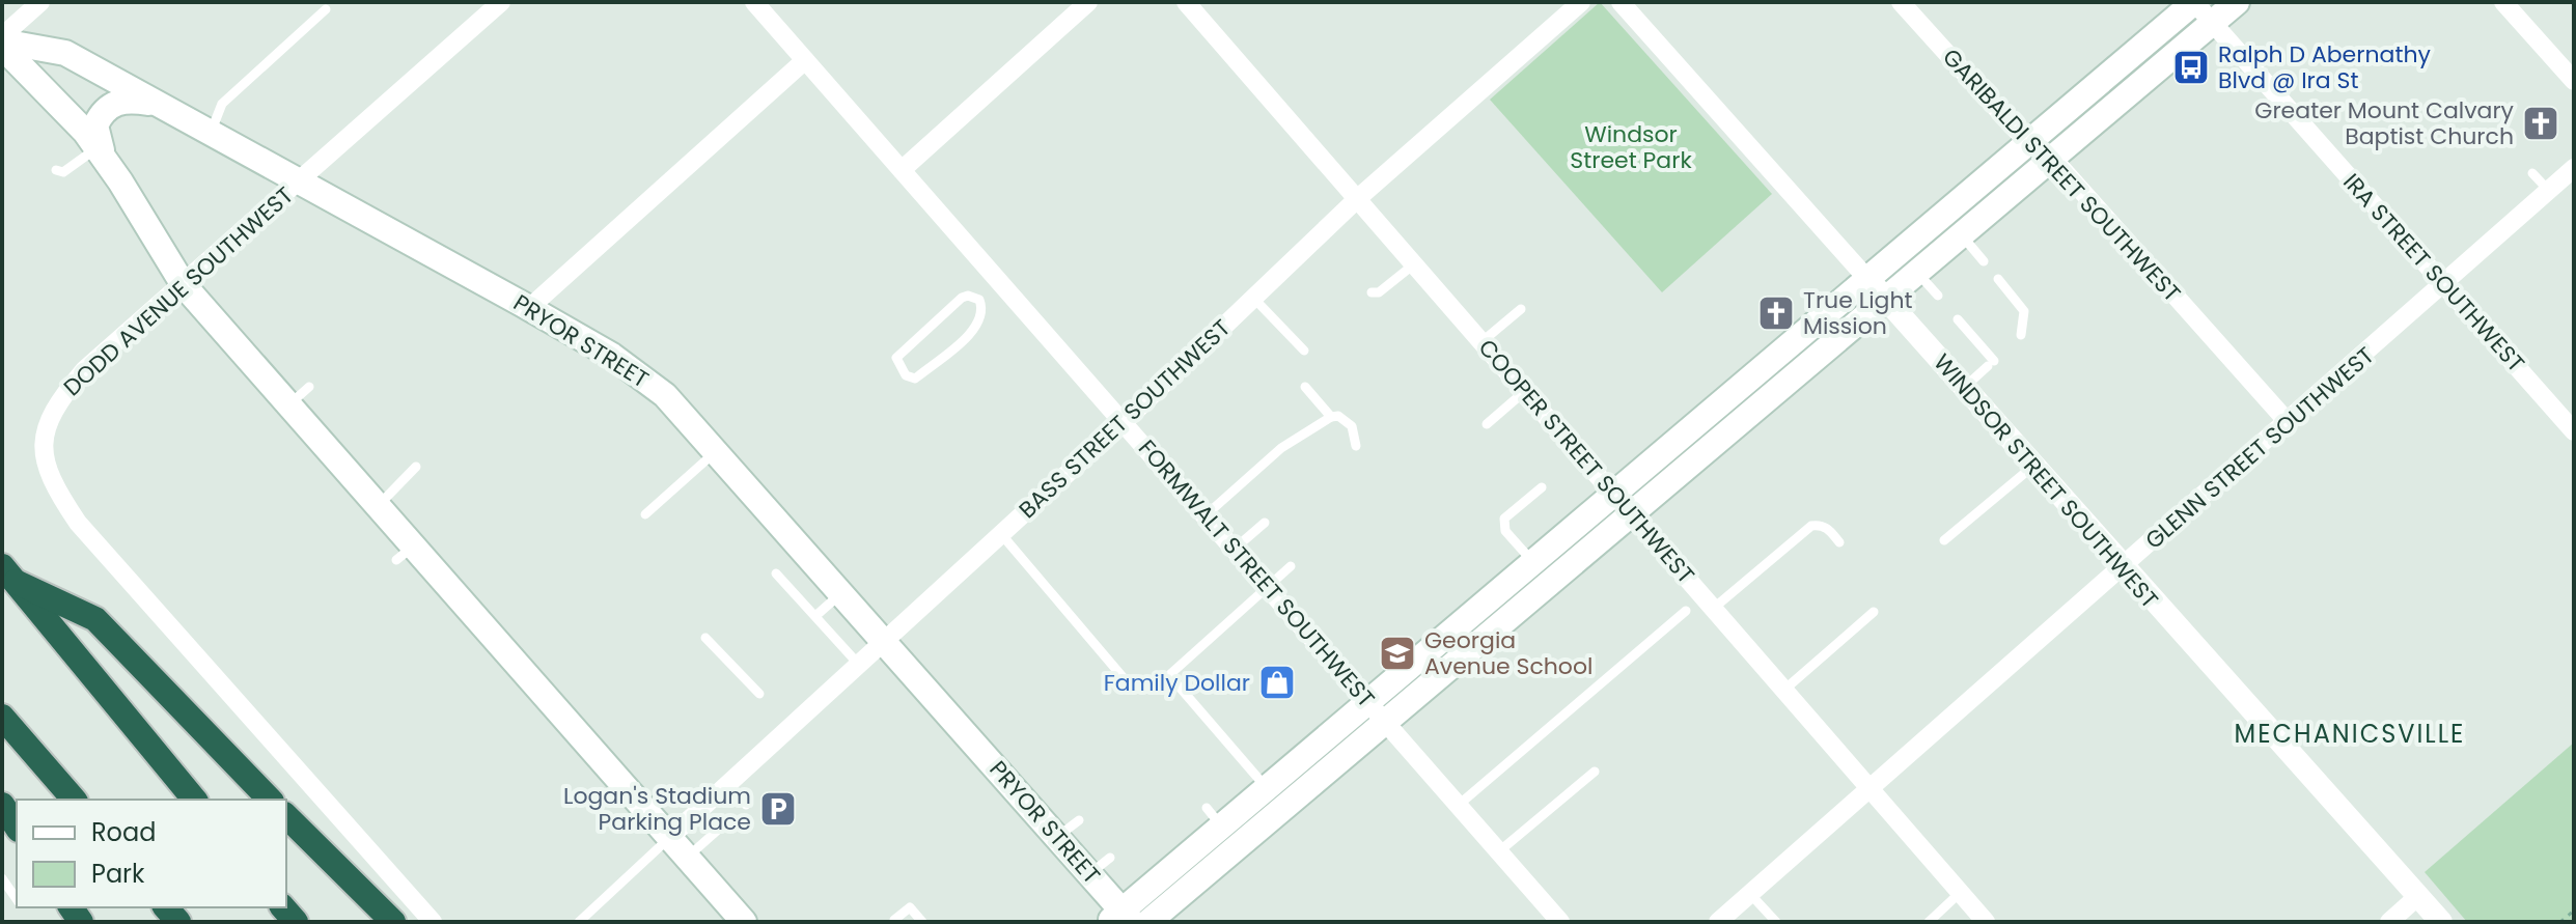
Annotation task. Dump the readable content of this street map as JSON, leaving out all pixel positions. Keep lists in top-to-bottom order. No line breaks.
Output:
{"streets":{"main road":["PRYOR STREET"],"street":["GARIBALDI STREET SOUTHWEST","IRA STREET SOUTHWEST","DODD AVENUE SOUTHWEST","BASS STREET SOUTHWEST","GLENN STREET SOUTHWEST","COOPER STREET SOUTHWEST","WINDSOR STREET SOUTHWEST","FORMWALT STREET SOUTHWEST"]},"crossings":[["GARIBALDI STREET SOUTHWEST","GLENN STREET SOUTHWEST"],["IRA STREET SOUTHWEST","GLENN STREET SOUTHWEST"],["DODD AVENUE SOUTHWEST","PRYOR STREET"],["PRYOR STREET","BASS STREET SOUTHWEST"],["BASS STREET SOUTHWEST","COOPER STREET SOUTHWEST"],["BASS STREET SOUTHWEST","FORMWALT STREET SOUTHWEST"],["GLENN STREET SOUTHWEST","COOPER STREET SOUTHWEST"],["GLENN STREET SOUTHWEST","WINDSOR STREET SOUTHWEST"]],"districts":["MECHANICSVILLE"],"parks":["Windsor Street Park"],"places":{"bus stop":["Ralph D Abernathy Blvd @ Ira St"],"church":["Greater Mount Calvary Baptist Church","True Light Mission"],"school or university":["Georgia Avenue School"],"shop":["Family Dollar"],"parking":["Logan's Stadium Parking Place"]},"legend":["Road","Park"]}
